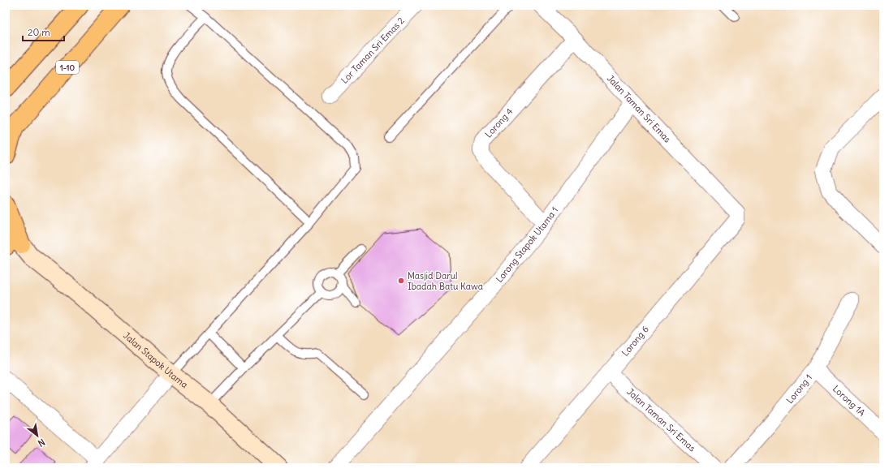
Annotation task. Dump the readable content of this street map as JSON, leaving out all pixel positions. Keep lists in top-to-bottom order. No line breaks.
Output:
{"streets":{"highway":["1-10"],"main road":["Jalan Stapok Utama"],"street":["Lor Taman Sri Emas 2","Jalan Taman Sri Emas","Lorong 4","Lorong Stapok Utama 1","Lorong 6","Lorong 1","Lorong 1A"]},"crossings":[["Jalan Taman Sri Emas","Lorong 4"],["Jalan Taman Sri Emas","Lorong Stapok Utama 1"],["Jalan Taman Sri Emas","Lorong 6"],["Lorong 4","Lorong Stapok Utama 1"],["Lorong 1","Lorong 1A"]],"places":["Masjid Darul Ibadah Batu Kawa"],"scale_bar":"20 m","north":"bottom right"}
